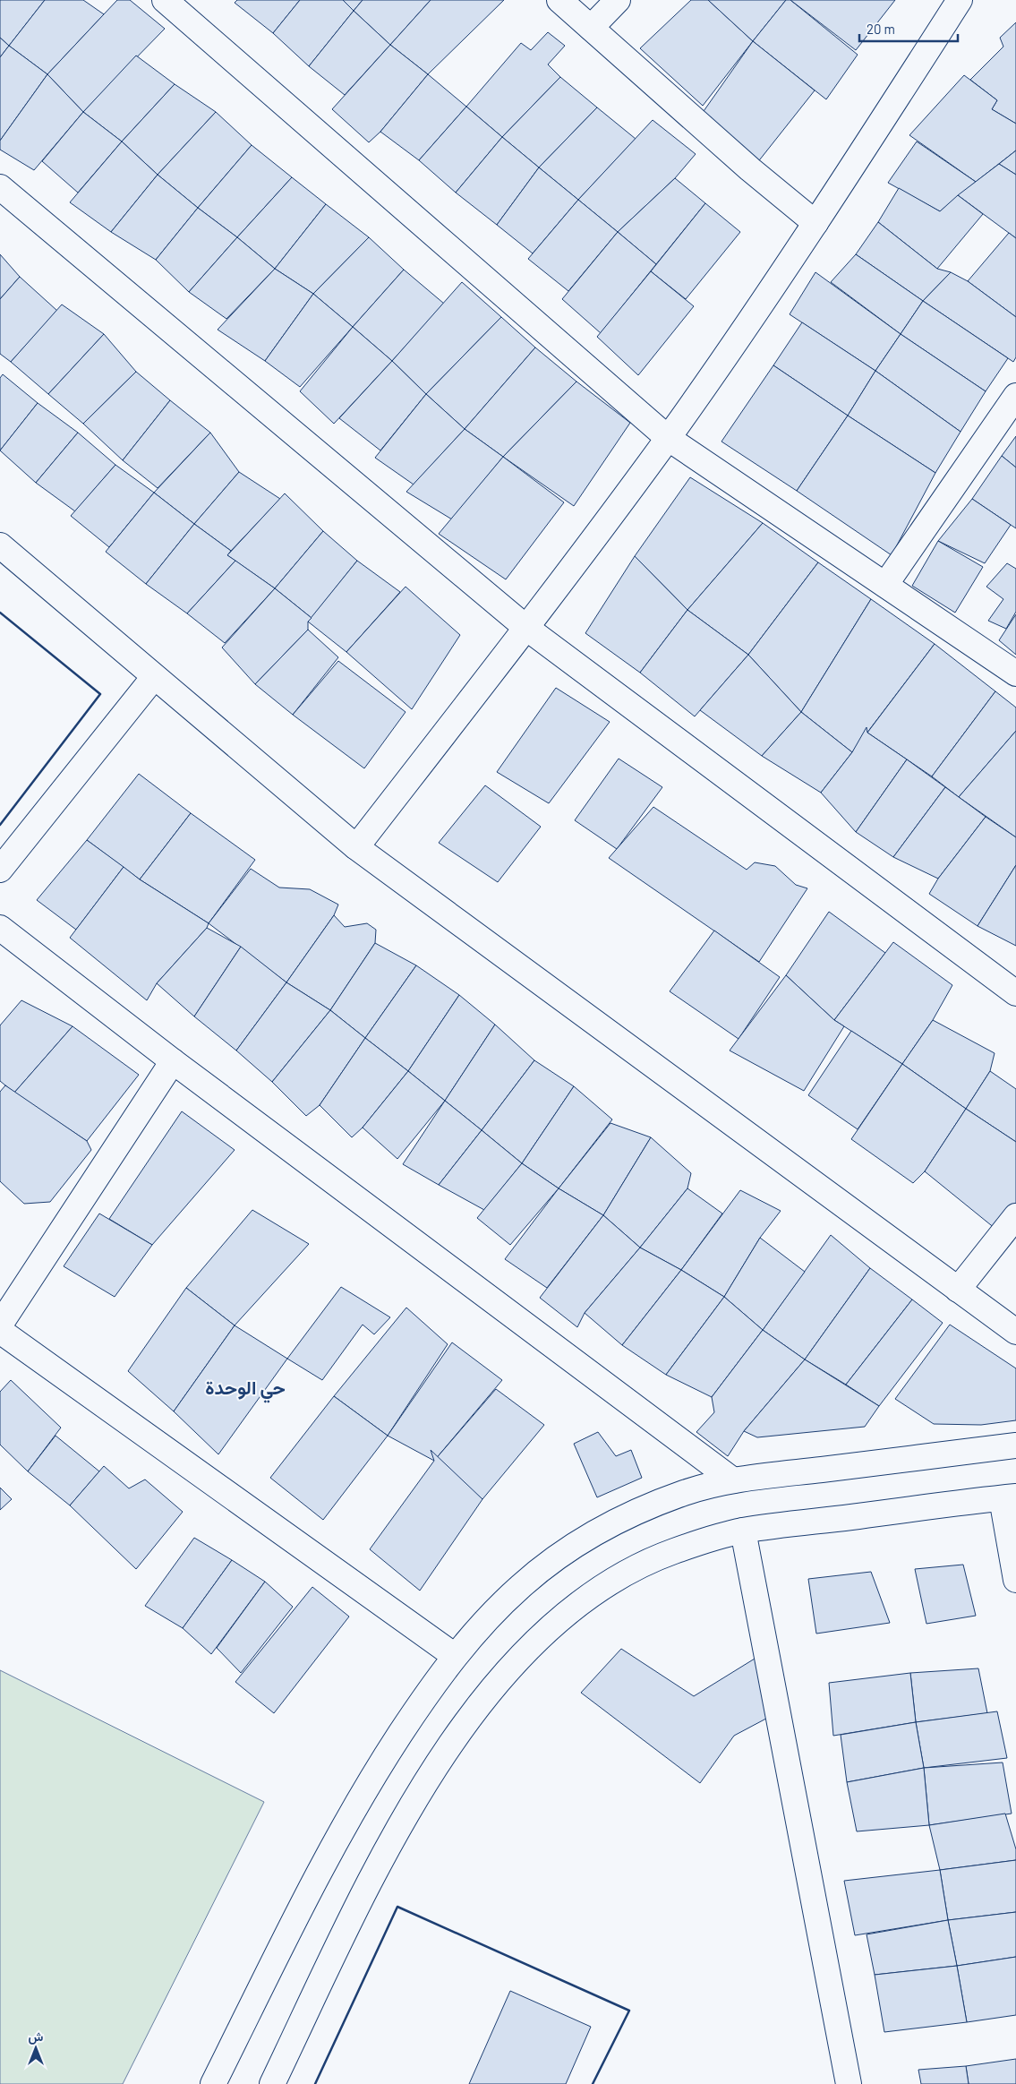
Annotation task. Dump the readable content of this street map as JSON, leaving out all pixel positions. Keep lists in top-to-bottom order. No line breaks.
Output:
{"districts":["حي الوحدة"],"scale_bar":"20 m","north":"top"}
